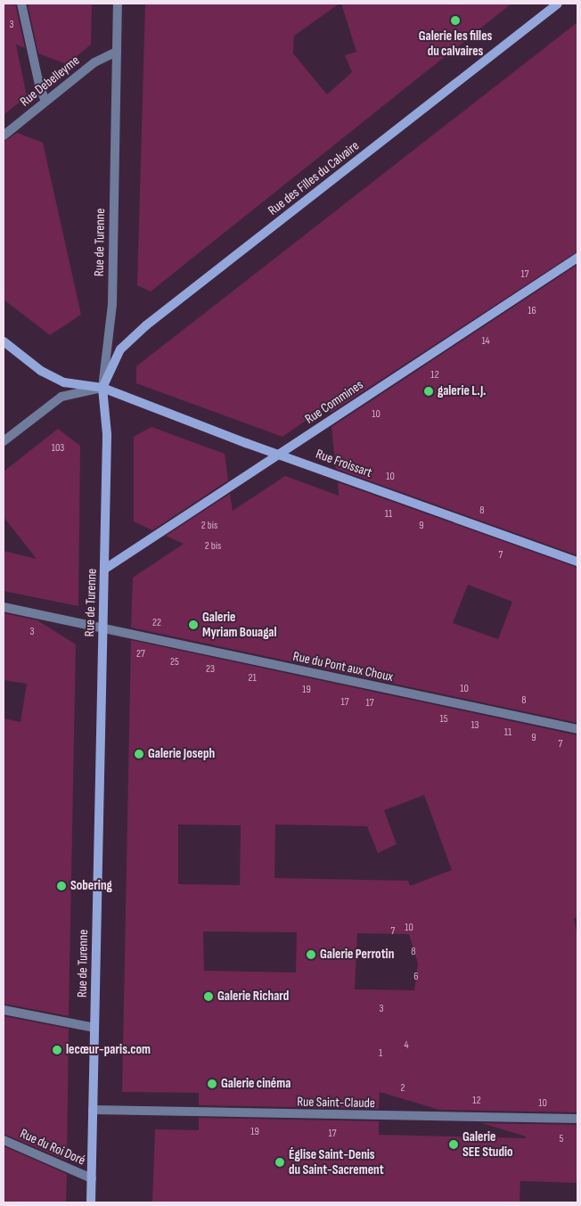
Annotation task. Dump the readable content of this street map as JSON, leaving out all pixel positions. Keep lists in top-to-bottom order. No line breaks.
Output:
{"streets":{"street":["Rue Debelleyme","Rue des Filles du Calvaire","Rue de Turenne","Rue Commines","Rue Froissart","Rue du Pont aux Choux","Rue Saint-Claude","Rue du Roi Doré"]},"crossings":[["Rue Debelleyme","Rue de Turenne"],["Rue des Filles du Calvaire","Rue de Turenne"],["Rue des Filles du Calvaire","Rue Froissart"],["Rue de Turenne","Rue Commines"],["Rue de Turenne","Rue Froissart"],["Rue de Turenne","Rue du Pont aux Choux"],["Rue de Turenne","Rue Saint-Claude"],["Rue de Turenne","Rue du Roi Doré"],["Rue Commines","Rue Froissart"]],"places":["Galerie les filles du calvaires","galerie L.J.","Galerie Myriam Bouagal","Galerie Joseph","Sobering","Galerie Perrotin","Galerie Richard","lecœur-paris.com","Galerie cinéma","Galerie SEE Studio","Église Saint-Denis du Saint-Sacrement"],"house_numbers":["3","17","16","14","12","10","103","10","8","11","2 bis","9","2 bis","7","22","3","27","25","23","21","10","19","8","17","17","15","13","11","9","7","10","7","8","6","3","4","1","2","12","10","19","17","5"]}
